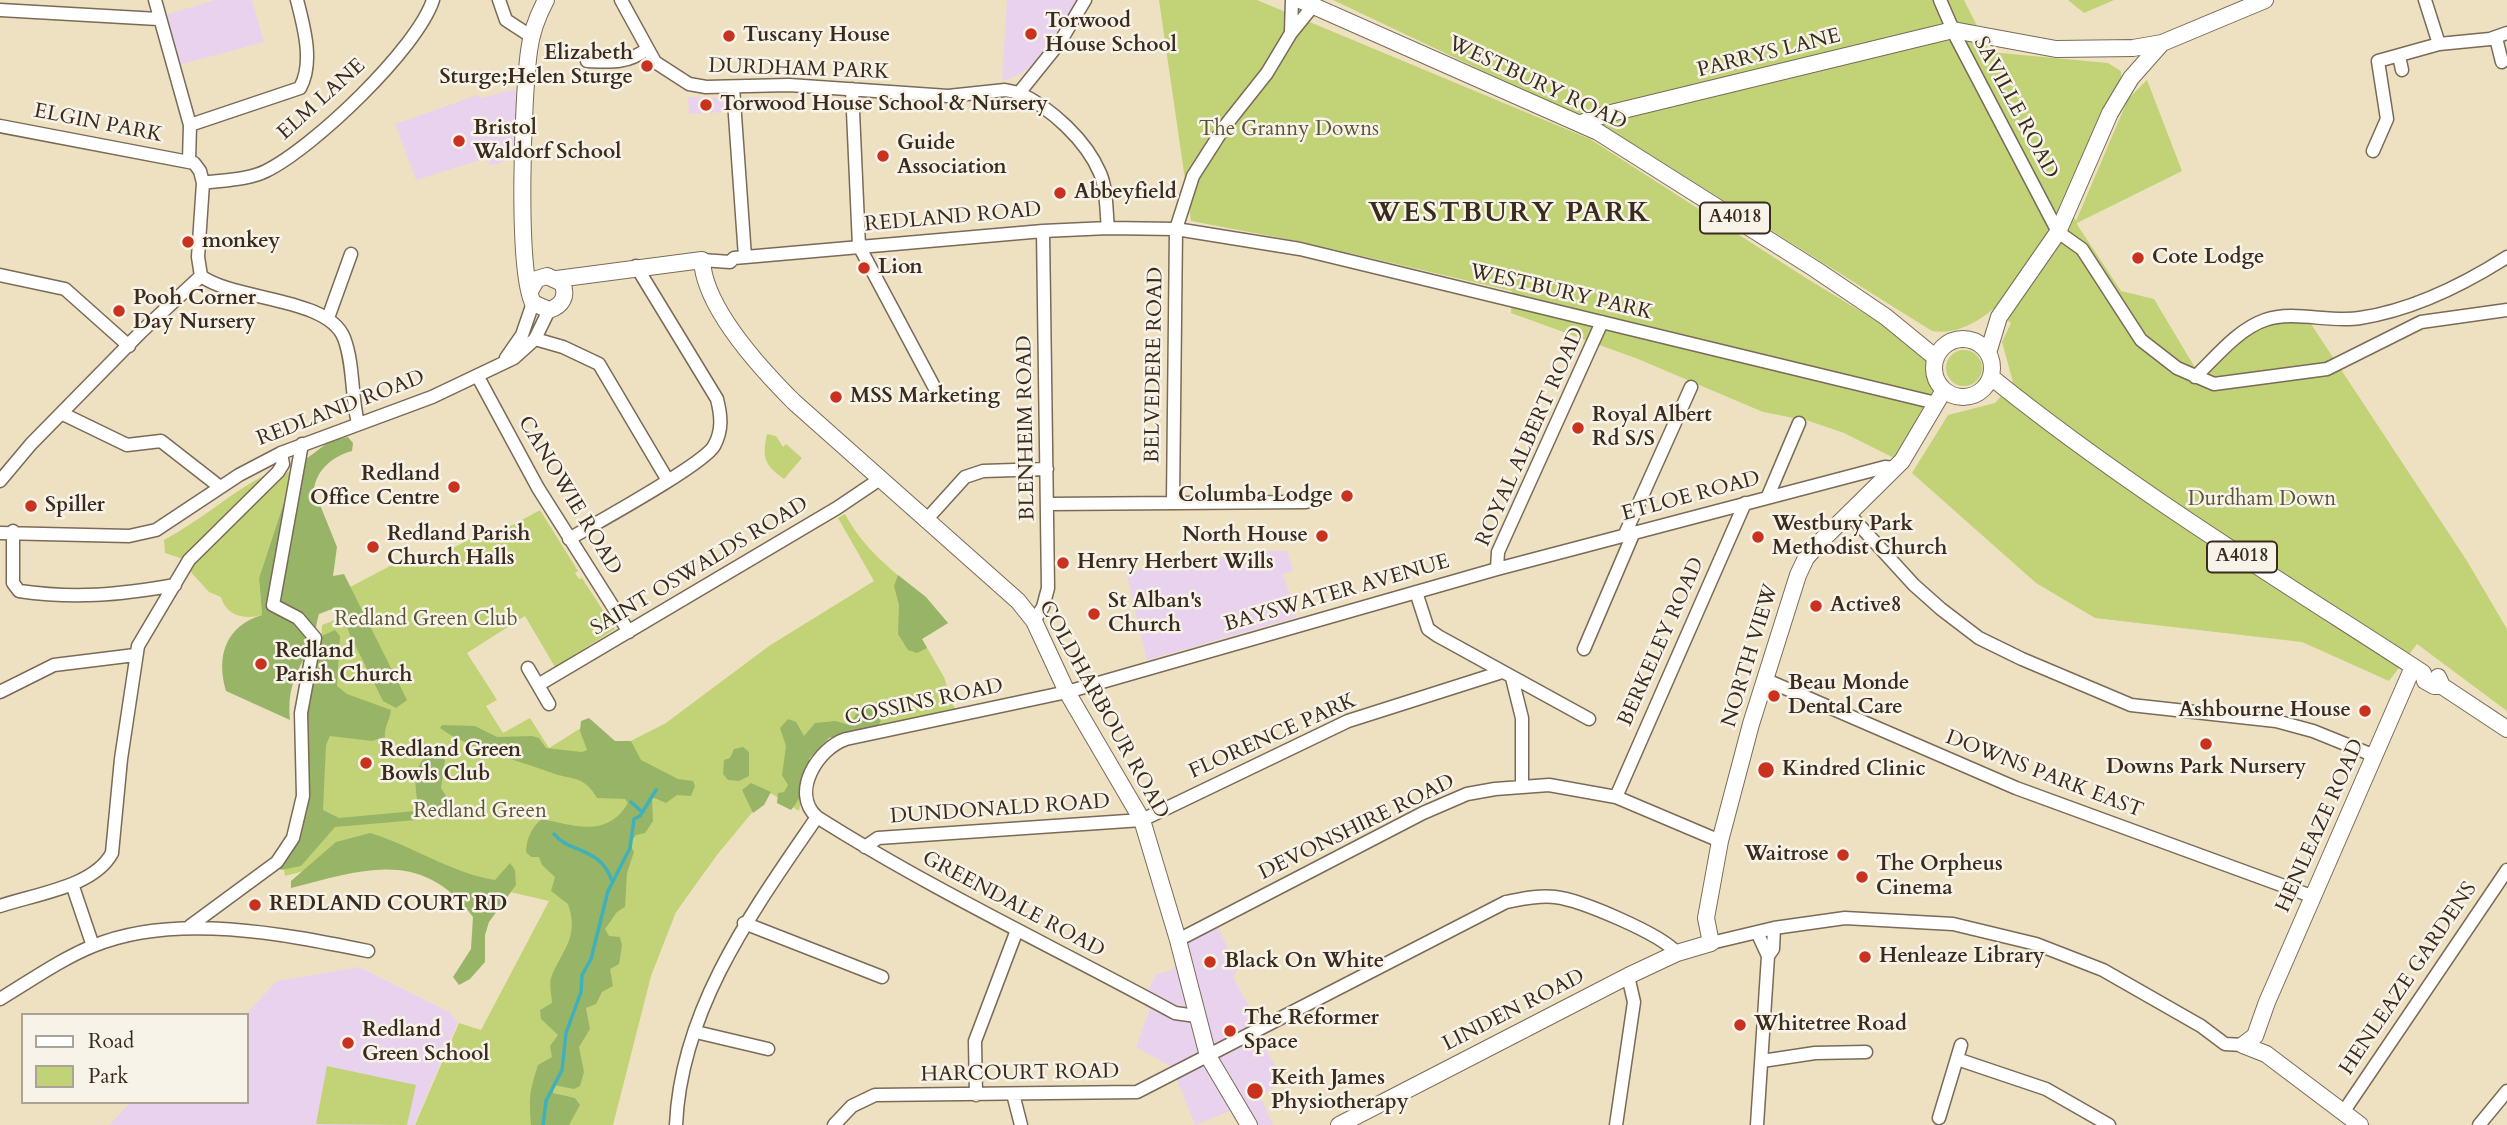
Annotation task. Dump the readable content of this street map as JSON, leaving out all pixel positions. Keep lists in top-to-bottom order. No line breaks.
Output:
{"streets":{"main road":["PARRYS LANE","WESTBURY ROAD","REDLAND ROAD","A4018","NORTH VIEW","COLDHARBOUR ROAD","HENLEAZE ROAD","LINDEN ROAD"],"street":["DURDHAM PARK","ELM LANE","SAVILLE ROAD","ELGIN PARK","WESTBURY PARK","BELVEDERE ROAD","BLENHEIM ROAD","ROYAL ALBERT ROAD","CANOWIE ROAD","ETLOE ROAD","SAINT OSWALDS ROAD","BAYSWATER AVENUE","BERKELEY ROAD","COSSINS ROAD","FLORENCE PARK","DOWNS PARK EAST","DUNDONALD ROAD","DEVONSHIRE ROAD","GREENDALE ROAD","HENLEAZE GARDENS","HARCOURT ROAD"]},"crossings":[["PARRYS LANE","WESTBURY ROAD"],["PARRYS LANE","SAVILLE ROAD"],["PARRYS LANE","A4018"],["PARRYS LANE","WESTBURY PARK"],["PARRYS LANE","NORTH VIEW"],["WESTBURY ROAD","A4018"],["WESTBURY ROAD","WESTBURY PARK"],["WESTBURY ROAD","BELVEDERE ROAD"],["WESTBURY ROAD","NORTH VIEW"],["REDLAND ROAD","WESTBURY PARK"],["REDLAND ROAD","BELVEDERE ROAD"],["REDLAND ROAD","BLENHEIM ROAD"],["REDLAND ROAD","CANOWIE ROAD"],["REDLAND ROAD","COLDHARBOUR ROAD"],["A4018","WESTBURY PARK"],["A4018","NORTH VIEW"],["A4018","HENLEAZE ROAD"],["WESTBURY PARK","BELVEDERE ROAD"],["WESTBURY PARK","ROYAL ALBERT ROAD"],["WESTBURY PARK","NORTH VIEW"],["BLENHEIM ROAD","COLDHARBOUR ROAD"],["ROYAL ALBERT ROAD","ETLOE ROAD"],["ROYAL ALBERT ROAD","BAYSWATER AVENUE"],["CANOWIE ROAD","SAINT OSWALDS ROAD"],["ETLOE ROAD","BAYSWATER AVENUE"],["ETLOE ROAD","BERKELEY ROAD"],["ETLOE ROAD","NORTH VIEW"],["SAINT OSWALDS ROAD","COLDHARBOUR ROAD"],["BAYSWATER AVENUE","COSSINS ROAD"],["BAYSWATER AVENUE","COLDHARBOUR ROAD"],["BERKELEY ROAD","DEVONSHIRE ROAD"],["NORTH VIEW","DOWNS PARK EAST"],["NORTH VIEW","DEVONSHIRE ROAD"],["NORTH VIEW","LINDEN ROAD"],["COSSINS ROAD","COLDHARBOUR ROAD"],["COSSINS ROAD","GREENDALE ROAD"],["COLDHARBOUR ROAD","FLORENCE PARK"],["COLDHARBOUR ROAD","DUNDONALD ROAD"],["COLDHARBOUR ROAD","DEVONSHIRE ROAD"],["COLDHARBOUR ROAD","GREENDALE ROAD"],["COLDHARBOUR ROAD","HARCOURT ROAD"],["FLORENCE PARK","DUNDONALD ROAD"],["DOWNS PARK EAST","HENLEAZE ROAD"],["DUNDONALD ROAD","GREENDALE ROAD"],["LINDEN ROAD","HARCOURT ROAD"]],"districts":["WESTBURY PARK"],"parks":["The Granny Downs","Durdham Down","Redland Green Club","Redland Green"],"places":["Torwood House School","Tuscany House","Elizabeth Sturge;Helen Sturge","Torwood House School & Nursery","Bristol Waldorf School","Guide Association","Abbeyfield","monkey","Cote Lodge","Lion","Pooh Corner Day Nursery","MSS Marketing","Royal Albert Rd S/S","Redland Office Centre","Columba Lodge","Spiller","North House","Westbury Park Methodist Church","Redland Parish Church Halls","Henry Herbert Wills","Active8","St Alban's Church","Redland Parish Church","Beau Monde Dental Care","Ashbourne House","Downs Park Nursery","Redland Green Bowls Club","Kindred Clinic","Waitrose","The Orpheus Cinema","REDLAND COURT RD","Henleaze Library","Black On White","Whitetree Road","The Reformer Space","Redland Green School","Keith James Physiotherapy"],"legend":["Road","Park"]}
